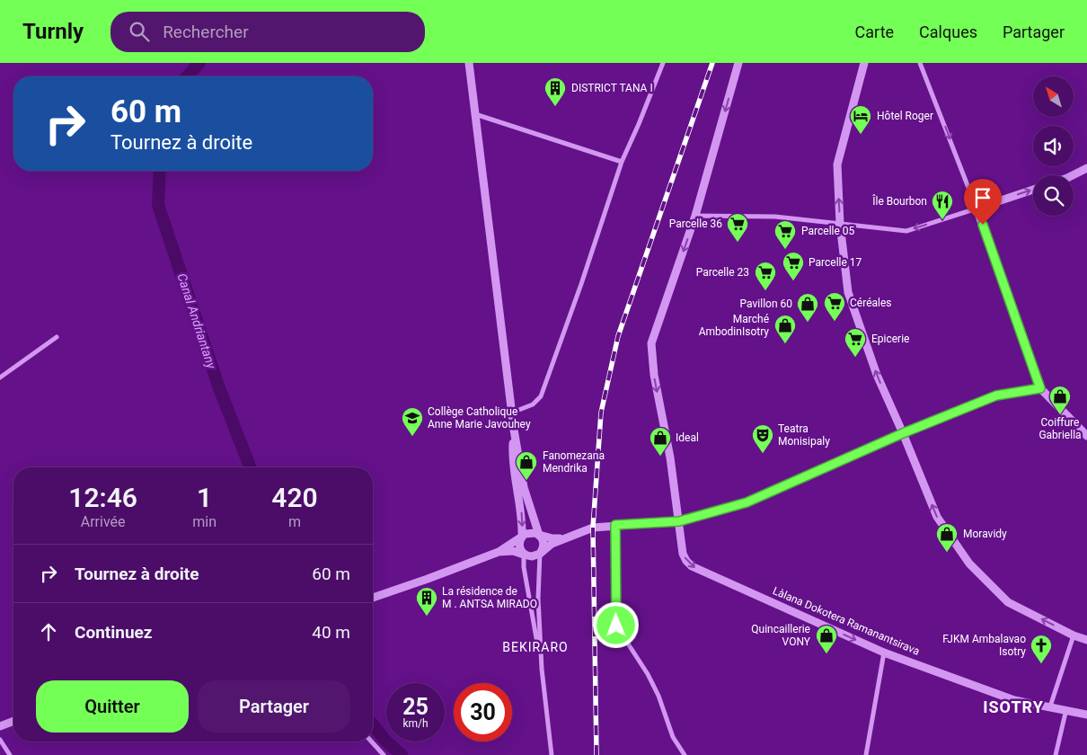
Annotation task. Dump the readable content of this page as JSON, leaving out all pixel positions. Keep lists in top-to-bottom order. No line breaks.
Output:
{"streets":{"street":["Làlana Dokotera Ramanantsirava"]},"one_way":["Làlana Dokotera Ramanantsirava"],"districts":["BEKIRARO","ISOTRY"],"water":["Canal Andriantany"],"places":{"building":["DISTRICT TANA I","La résidence de M . ANTSA MIRADO"],"hotel":["Hôtel Roger"],"restaurant":["Île Bourbon"],"supermarket":["Parcelle 36","Parcelle 05","Parcelle 17","Parcelle 23","Céréales","Epicerie"],"shop":["Pavillon 60","Marché AmbodinIsotry","Coiffure Gabriella","Ideal","Fanomezana Mendrika","Moravidy","Quincaillerie VONY"],"school or university":["Collège Catholique Anne Marie Javouhey"],"theatre":["Teatra Monisipaly"],"church":["FJKM Ambalavao Isotry"]},"north":"top left","page":{"header":"Turnly","search":"Rechercher","nav":["Carte","Calques","Partager"],"turn":["60 m","Tournez à droite"],"eta":["12:46","Arrivée","1","min","420","m"],"list":[{"name":"Tournez à droite","value":"60 m"},{"name":"Continuez","value":"40 m"}],"buttons":["Quitter","Partager"],"speed":"25 km/h","limit":"30"}}
